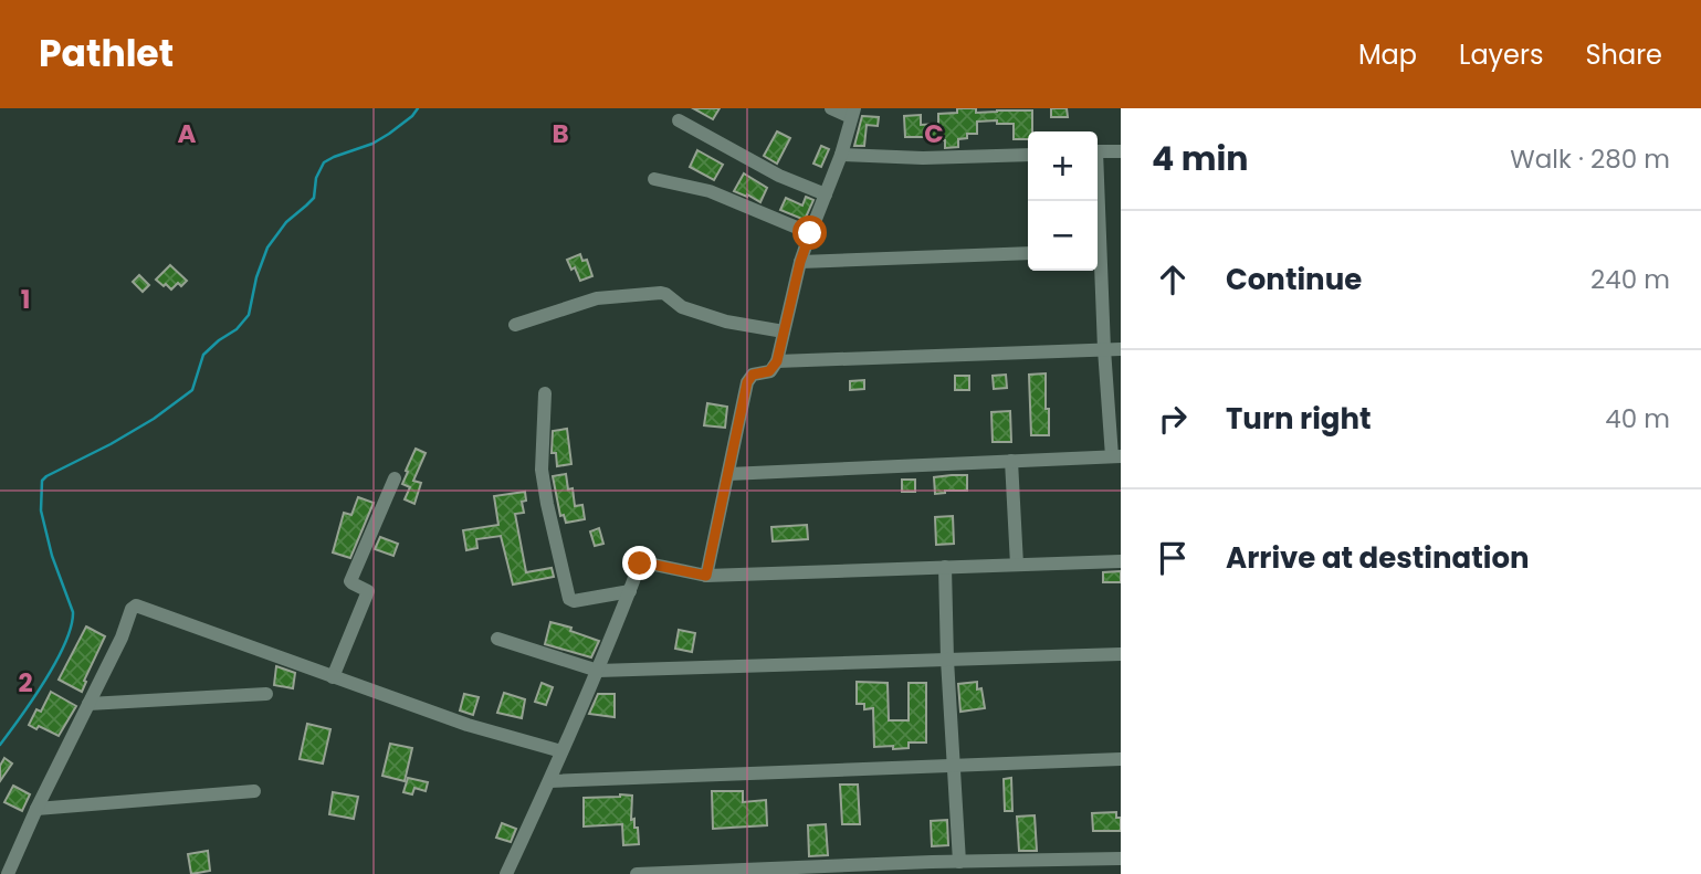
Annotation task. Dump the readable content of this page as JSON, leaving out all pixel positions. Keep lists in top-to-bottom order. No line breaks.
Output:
{"page":{"header":"Pathlet","nav":["Map","Layers","Share"],"heading":["4 min","Walk · 280 m"],"map_buttons":["+","−"],"list":[["Continue","240 m"],["Turn right","40 m"],"Arrive at destination"]},"grid":{"columns":["A","B","C"],"rows":["1","2"]}}
